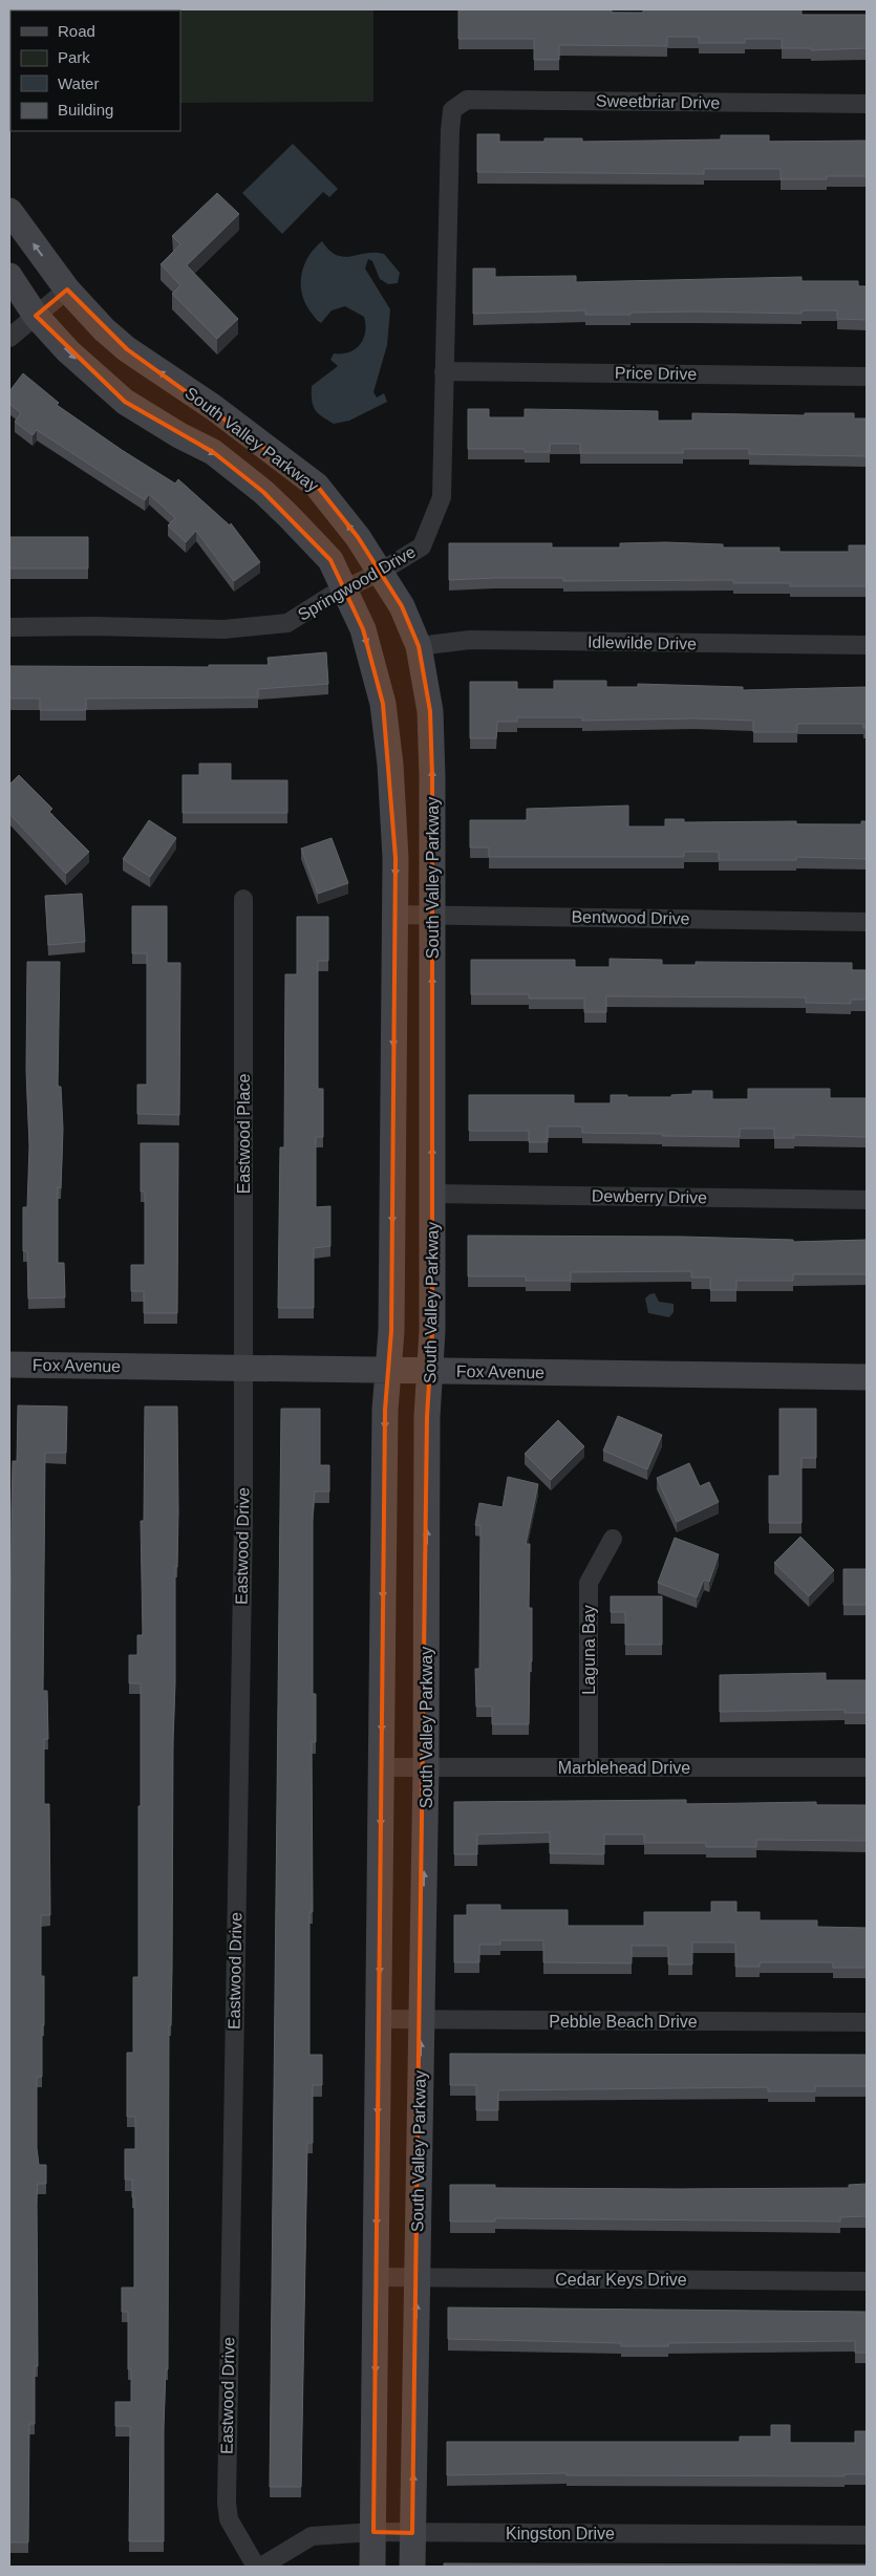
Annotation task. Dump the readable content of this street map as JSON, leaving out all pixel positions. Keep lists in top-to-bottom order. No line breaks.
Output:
{"streets":{"main road":["South Valley Parkway","Fox Avenue"],"street":["Sweetbriar Drive","Price Drive","Springwood Drive","Idlewilde Drive","Bentwood Drive","Eastwood Place","Dewberry Drive","Eastwood Drive","Laguna Bay","Marblehead Drive","Pebble Beach Drive","Cedar Keys Drive","Kingston Drive"]},"crossings":[["Sweetbriar Drive","Springwood Drive"],["Price Drive","Springwood Drive"],["South Valley Parkway","Springwood Drive"],["South Valley Parkway","Idlewilde Drive"],["South Valley Parkway","Bentwood Drive"],["South Valley Parkway","Dewberry Drive"],["South Valley Parkway","Fox Avenue"],["South Valley Parkway","Marblehead Drive"],["South Valley Parkway","Pebble Beach Drive"],["South Valley Parkway","Cedar Keys Drive"],["South Valley Parkway","Kingston Drive"],["Eastwood Place","Fox Avenue"],["Eastwood Place","Eastwood Drive"],["Fox Avenue","Eastwood Drive"],["Laguna Bay","Marblehead Drive"]],"legend":["Road","Park","Water","Building"]}
